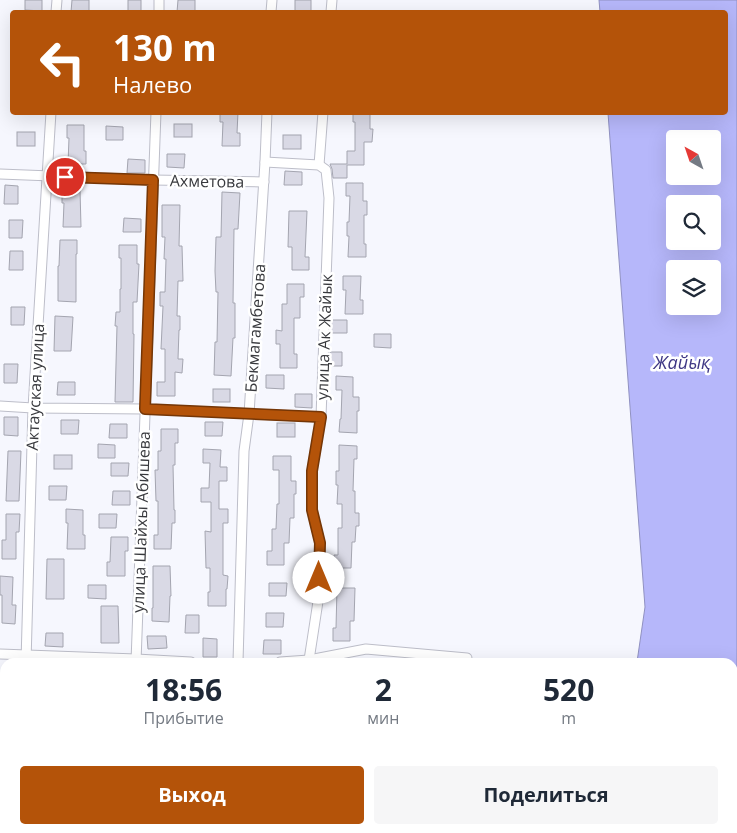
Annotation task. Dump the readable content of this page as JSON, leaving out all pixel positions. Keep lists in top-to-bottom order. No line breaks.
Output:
{"streets":{"street":["Ахметова","Бекмагамбетова","улица Ак Жайык","Актауская улица","улица Шайхы Абишева"]},"crossings":[["Ахметова","Бекмагамбетова"],["Ахметова","Актауская улица"],["Ахметова","улица Шайхы Абишева"]],"water":["Жайық"],"north":"top left","page":{"turn":["130 m","Налево"],"eta":["18:56","Прибытие","2","мин","520","m"],"buttons":["Выход","Поделиться"]}}
